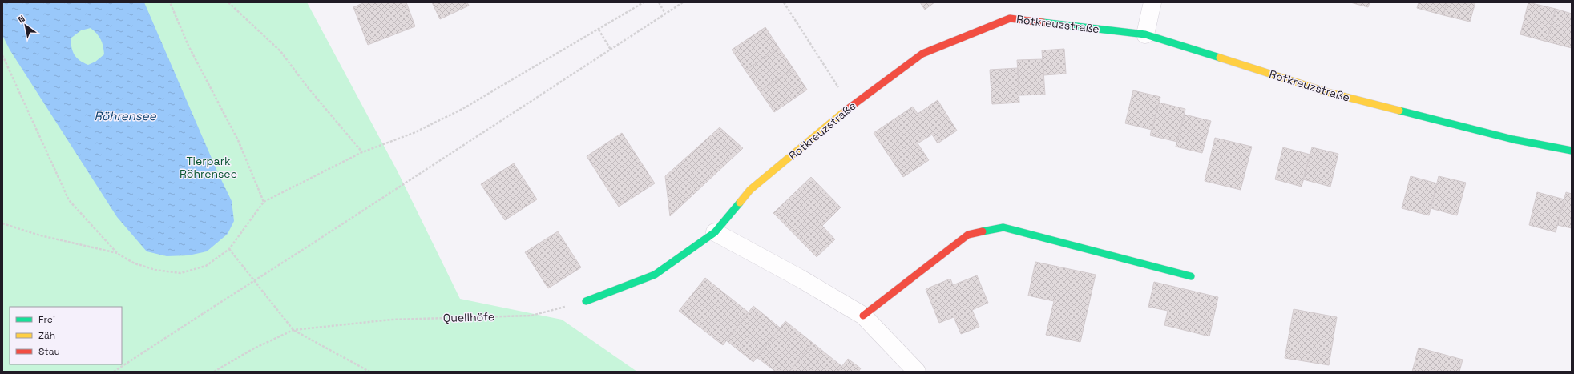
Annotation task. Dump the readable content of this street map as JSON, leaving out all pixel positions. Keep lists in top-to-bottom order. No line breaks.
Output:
{"streets":{"street":["Rotkreuzstraße"],"path":["Quellhöfe"]},"water":["Röhrensee"],"parks":["Tierpark Röhrensee"],"legend":["Frei","Zäh","Stau"],"north":"top left"}
